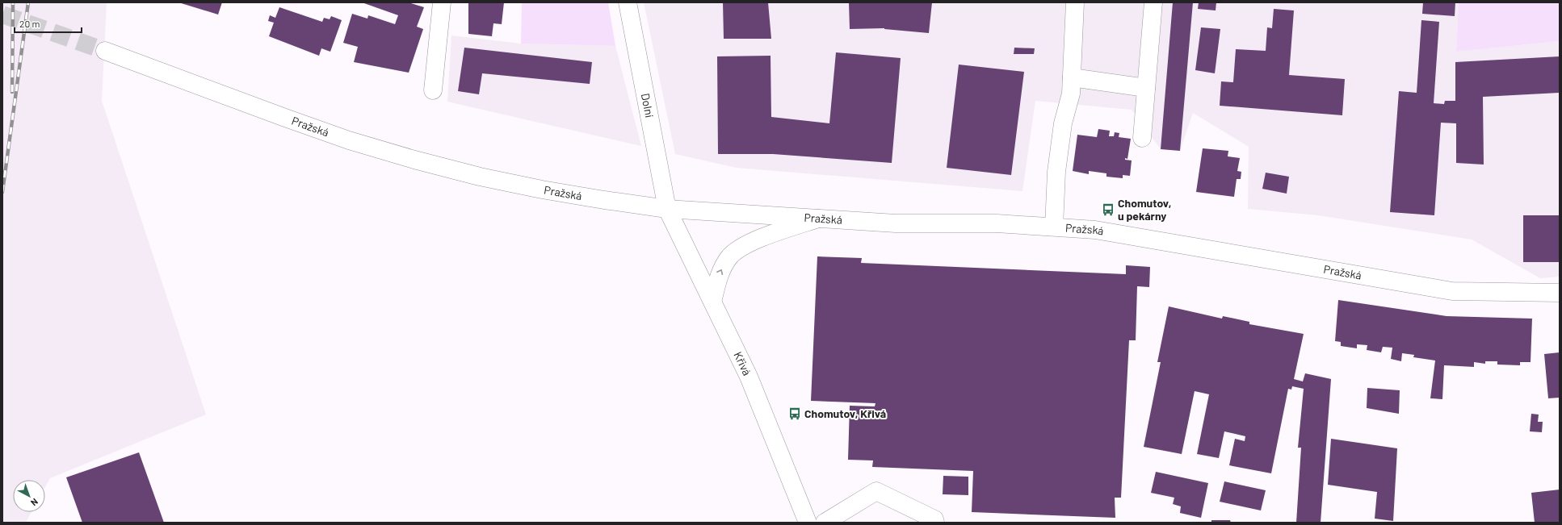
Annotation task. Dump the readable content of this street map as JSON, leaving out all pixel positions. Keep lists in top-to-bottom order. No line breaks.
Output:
{"streets":{"main road":["Dolní","Pražská","Křivá"]},"crossings":[["Dolní","Pražská"],["Dolní","Křivá"],["Pražská","Křivá"]],"places":{"bus stop":["Chomutov, u pekárny","Chomutov, Křivá"]},"scale_bar":"20 m","north":"bottom right"}
